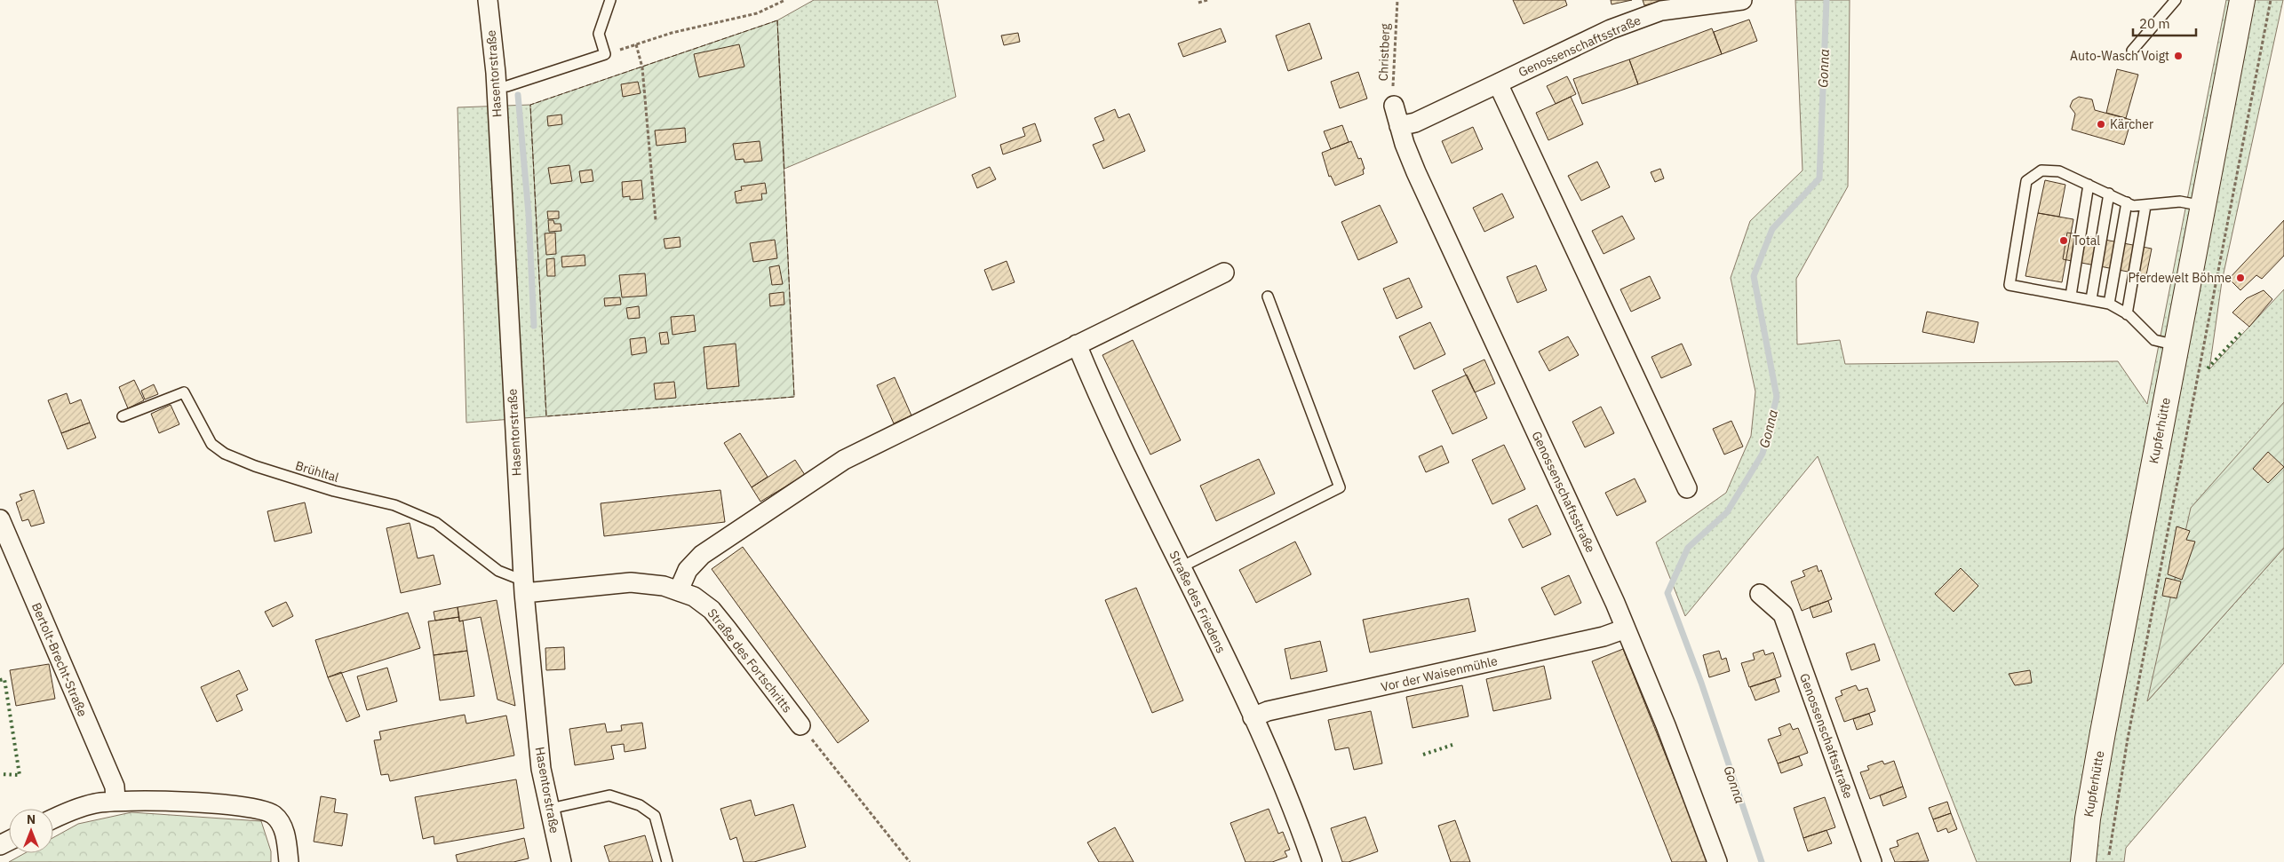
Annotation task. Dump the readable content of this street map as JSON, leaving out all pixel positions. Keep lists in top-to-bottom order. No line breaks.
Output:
{"streets":{"main road":["Kupferhütte"],"street":["Genossenschaftsstraße","Hasentorstraße","Straße des Friedens","Bertolt-Brecht-Straße","Straße des Fortschritts","Vor der Waisenmühle"],"lane":["Brühltal"],"path":["Christberg"]},"crossings":[["Genossenschaftsstraße","Christberg"],["Genossenschaftsstraße","Vor der Waisenmühle"],["Hasentorstraße","Brühltal"],["Hasentorstraße","Straße des Fortschritts"],["Brühltal","Straße des Fortschritts"],["Straße des Friedens","Vor der Waisenmühle"]],"water":["Gonna"],"places":["Auto-Wasch Voigt","Kärcher","Total","Pferdewelt Böhme"],"scale_bar":"20 m","north":"top"}
